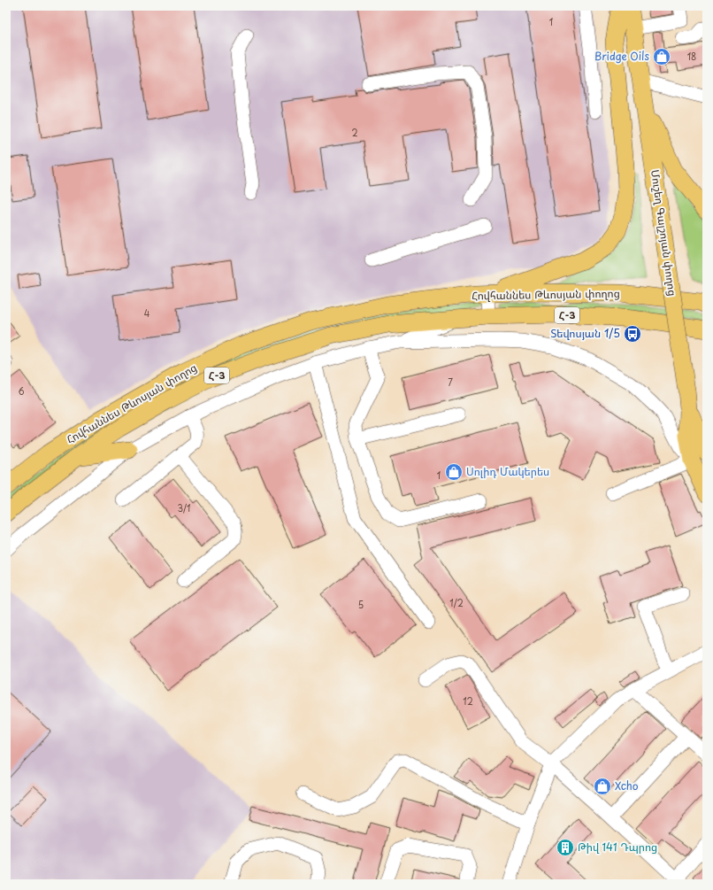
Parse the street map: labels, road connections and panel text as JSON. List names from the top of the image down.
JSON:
{
  "streets": {
    "main road": ["Մուշեղ Գալշոյան փողոց", "Հովհաննես Թևոսյան փողոց", "Հ-3"]
  },
  "places": {
    "shop": ["Bridge Oils", "Սոլիդ Մակերես", "Xcho"],
    "bus stop": ["Տեվոսյան 1/5"],
    "building": ["Թիվ 141 Դպրոց"]
  },
  "house_numbers": [
    "1",
    "18",
    "2",
    "4",
    "7",
    "6",
    "1",
    "3/1",
    "1/2",
    "5",
    "12"
  ]
}
